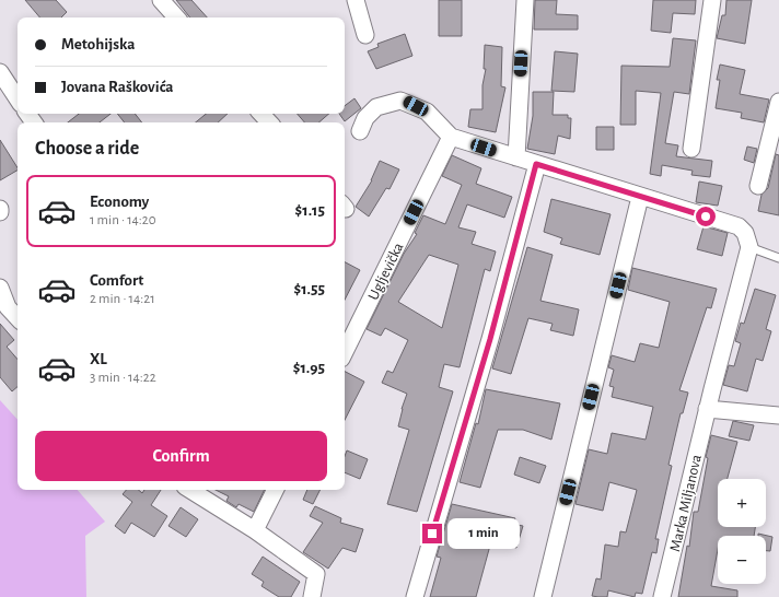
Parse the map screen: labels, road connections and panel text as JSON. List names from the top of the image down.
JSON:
{
  "streets": {
    "street": ["Ugljevička", "Marka Miljanova"]
  },
  "page": {
    "banner": ["Metohijska", "Jovana Raškovića"],
    "heading": "Choose a ride",
    "list": [
      {
        "name": "Economy",
        "note": "1 min · 14:20",
        "value": "$1.15"
      },
      {
        "name": "Comfort",
        "note": "2 min · 14:21",
        "value": "$1.55"
      },
      {
        "name": "XL",
        "note": "3 min · 14:22",
        "value": "$1.95"
      }
    ],
    "buttons": "Confirm",
    "map_buttons": ["+", "−"],
    "bubble": "1 min"
  }
}
